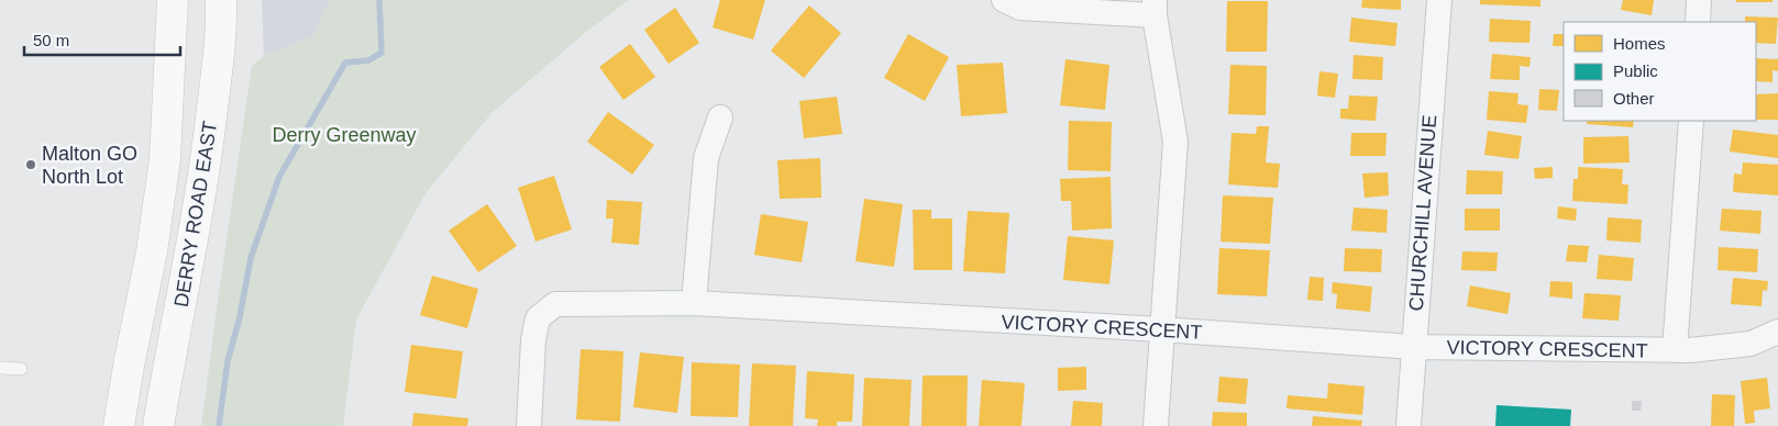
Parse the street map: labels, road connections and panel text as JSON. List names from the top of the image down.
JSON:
{
  "streets": {
    "main road": ["DERRY ROAD EAST"],
    "street": ["CHURCHILL AVENUE", "VICTORY CRESCENT"]
  },
  "crossings": [
    ["CHURCHILL AVENUE", "VICTORY CRESCENT"]
  ],
  "parks": ["Derry Greenway"],
  "places": ["Malton GO North Lot"],
  "legend": ["Homes", "Public", "Other"],
  "scale_bar": "50 m"
}
